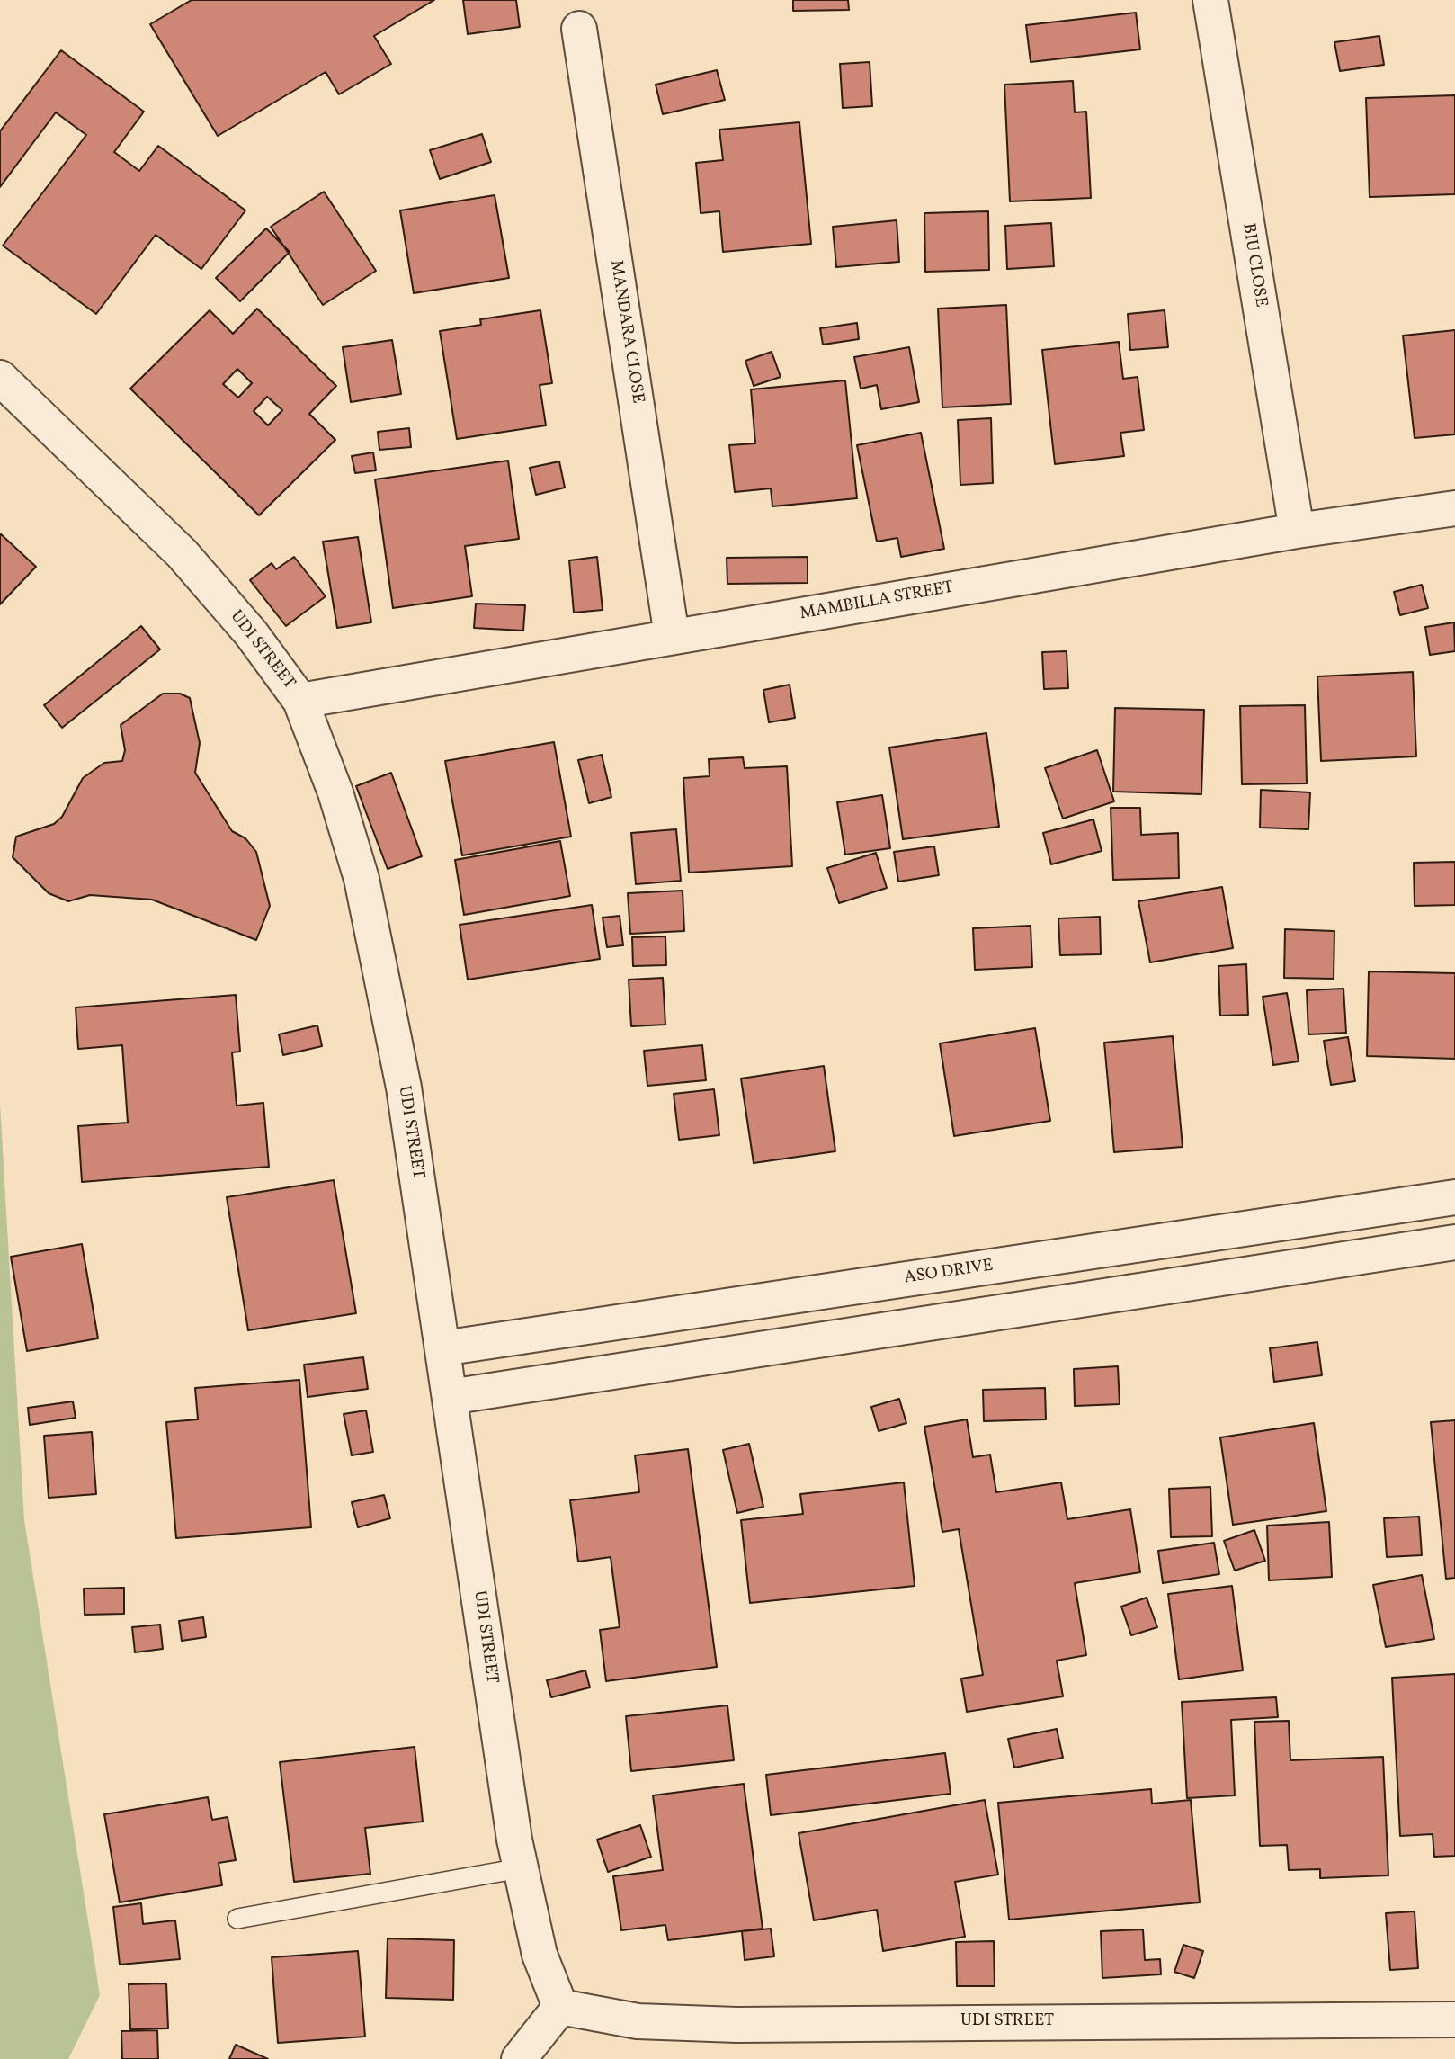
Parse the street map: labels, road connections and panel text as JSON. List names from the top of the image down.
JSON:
{
  "streets": {
    "street": [
      "BIU CLOSE",
      "MANDARA CLOSE",
      "MAMBILLA STREET",
      "UDI STREET",
      "ASO DRIVE"
    ]
  },
  "crossings": [
    ["BIU CLOSE", "MAMBILLA STREET"],
    ["MANDARA CLOSE", "MAMBILLA STREET"],
    ["MAMBILLA STREET", "UDI STREET"],
    ["UDI STREET", "ASO DRIVE"]
  ]
}
